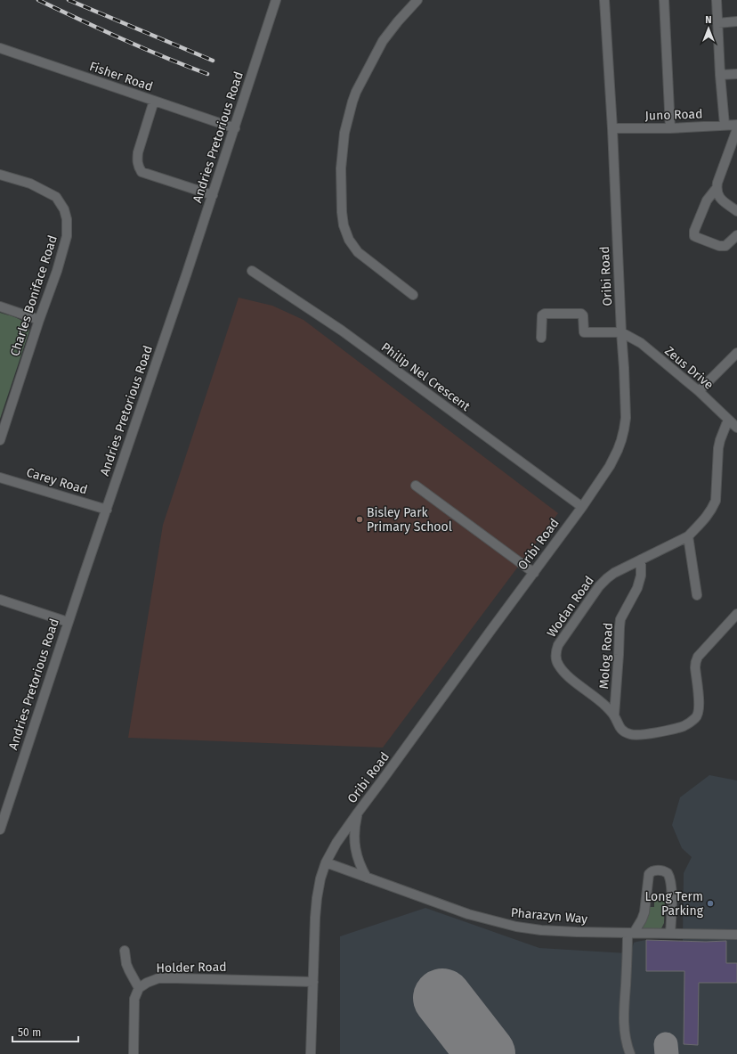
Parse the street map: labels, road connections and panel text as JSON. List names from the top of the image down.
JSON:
{
  "streets": {
    "street": [
      "Fisher Road",
      "Juno Road",
      "Andries Pretorious Road",
      "Oribi Road",
      "Charles Boniface Road",
      "Zeus Drive",
      "Philip Nel Crescent",
      "Carey Road",
      "Wodan Road",
      "Molog Road",
      "Pharazyn Way",
      "Holder Road"
    ]
  },
  "crossings": [
    ["Fisher Road", "Andries Pretorious Road"],
    ["Juno Road", "Oribi Road"],
    ["Andries Pretorious Road", "Carey Road"],
    ["Oribi Road", "Zeus Drive"],
    ["Oribi Road", "Philip Nel Crescent"],
    ["Oribi Road", "Pharazyn Way"],
    ["Oribi Road", "Holder Road"],
    ["Zeus Drive", "Wodan Road"],
    ["Wodan Road", "Molog Road"]
  ],
  "places": ["Bisley Park Primary School", "Long Term Parking"],
  "scale_bar": "50 m",
  "north": "top"
}
